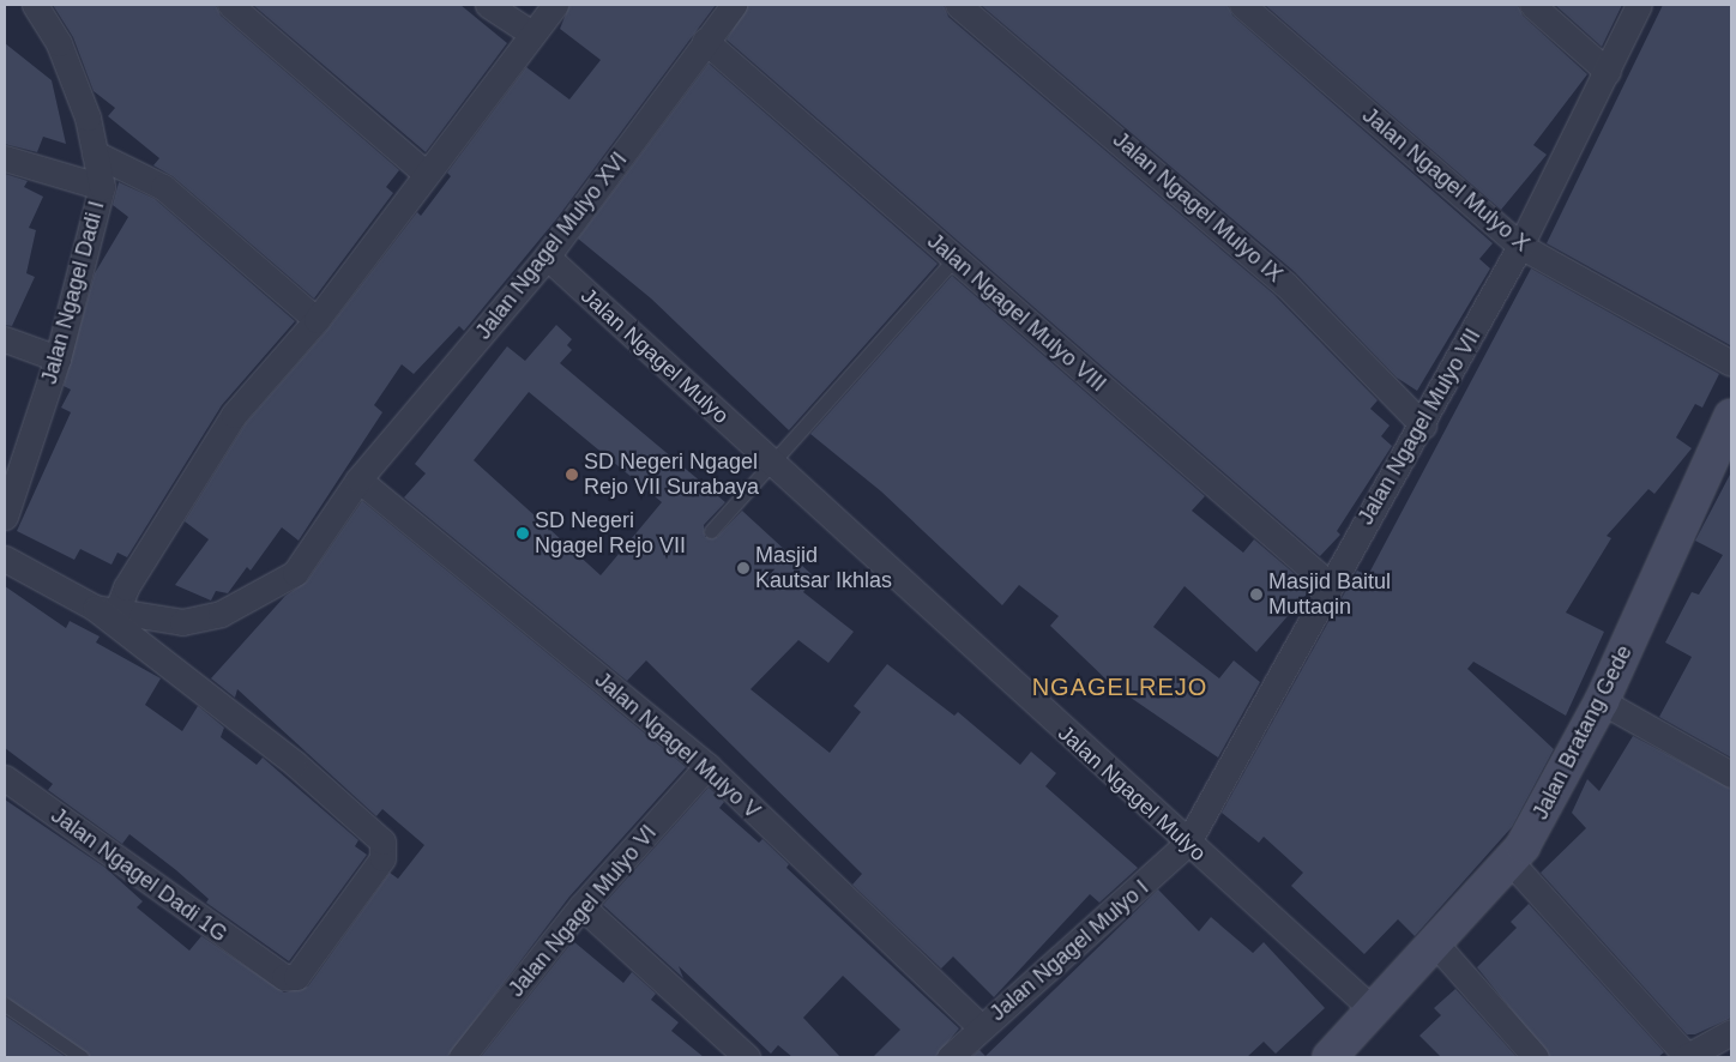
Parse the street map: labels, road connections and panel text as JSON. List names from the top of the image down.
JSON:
{
  "streets": {
    "main road": ["Jalan Bratang Gede"],
    "street": [
      "Jalan Ngagel Mulyo X",
      "Jalan Ngagel Mulyo IX",
      "Jalan Ngagel Mulyo XVI",
      "Jalan Ngagel Dadi I",
      "Jalan Ngagel Mulyo VIII",
      "Jalan Ngagel Mulyo",
      "Jalan Ngagel Mulyo VII",
      "Jalan Ngagel Mulyo V",
      "Jalan Ngagel Dadi 1G",
      "Jalan Ngagel Mulyo VI",
      "Jalan Ngagel Mulyo I"
    ]
  },
  "crossings": [
    ["Jalan Ngagel Mulyo X", "Jalan Ngagel Mulyo VII"],
    ["Jalan Ngagel Mulyo IX", "Jalan Ngagel Mulyo VII"],
    ["Jalan Ngagel Mulyo XVI", "Jalan Ngagel Mulyo VIII"],
    ["Jalan Ngagel Mulyo XVI", "Jalan Ngagel Mulyo"],
    ["Jalan Ngagel Mulyo XVI", "Jalan Ngagel Mulyo V"],
    ["Jalan Ngagel Mulyo XVI", "Jalan Ngagel Dadi 1G"],
    ["Jalan Ngagel Mulyo VIII", "Jalan Ngagel Mulyo VII"],
    ["Jalan Ngagel Mulyo", "Jalan Ngagel Mulyo VII"],
    ["Jalan Ngagel Mulyo", "Jalan Bratang Gede"],
    ["Jalan Ngagel Mulyo", "Jalan Ngagel Mulyo I"],
    ["Jalan Ngagel Mulyo VII", "Jalan Ngagel Mulyo I"],
    ["Jalan Ngagel Mulyo V", "Jalan Ngagel Mulyo VI"],
    ["Jalan Ngagel Mulyo V", "Jalan Ngagel Mulyo I"]
  ],
  "districts": ["NGAGELREJO"],
  "places": [
    "SD Negeri Ngagel Rejo VII Surabaya",
    "SD Negeri Ngagel Rejo VII",
    "Masjid Kautsar Ikhlas",
    "Masjid Baitul Muttaqin"
  ]
}
